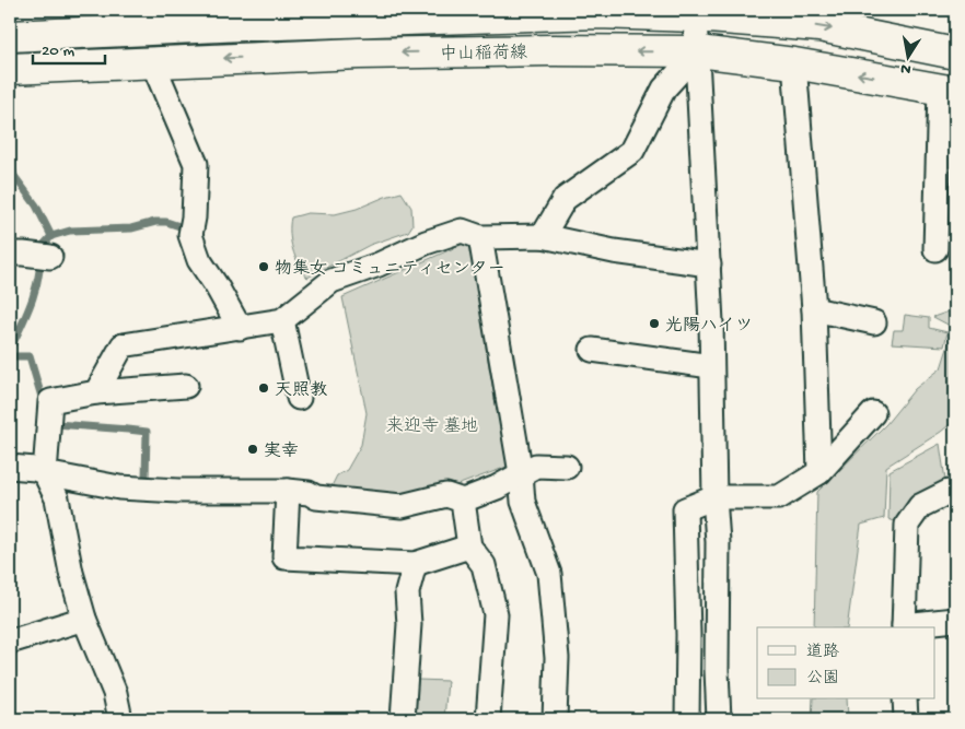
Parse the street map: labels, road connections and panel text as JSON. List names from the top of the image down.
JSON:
{
  "streets": {
    "main road": ["中山稲荷線"]
  },
  "parks": ["来迎寺 墓地"],
  "places": [
    "物集女 コミュニティセンター",
    "光陽ハイツ",
    "天照教",
    "実幸"
  ],
  "legend": ["道路", "公園"],
  "scale_bar": "20 m",
  "north": "bottom"
}
